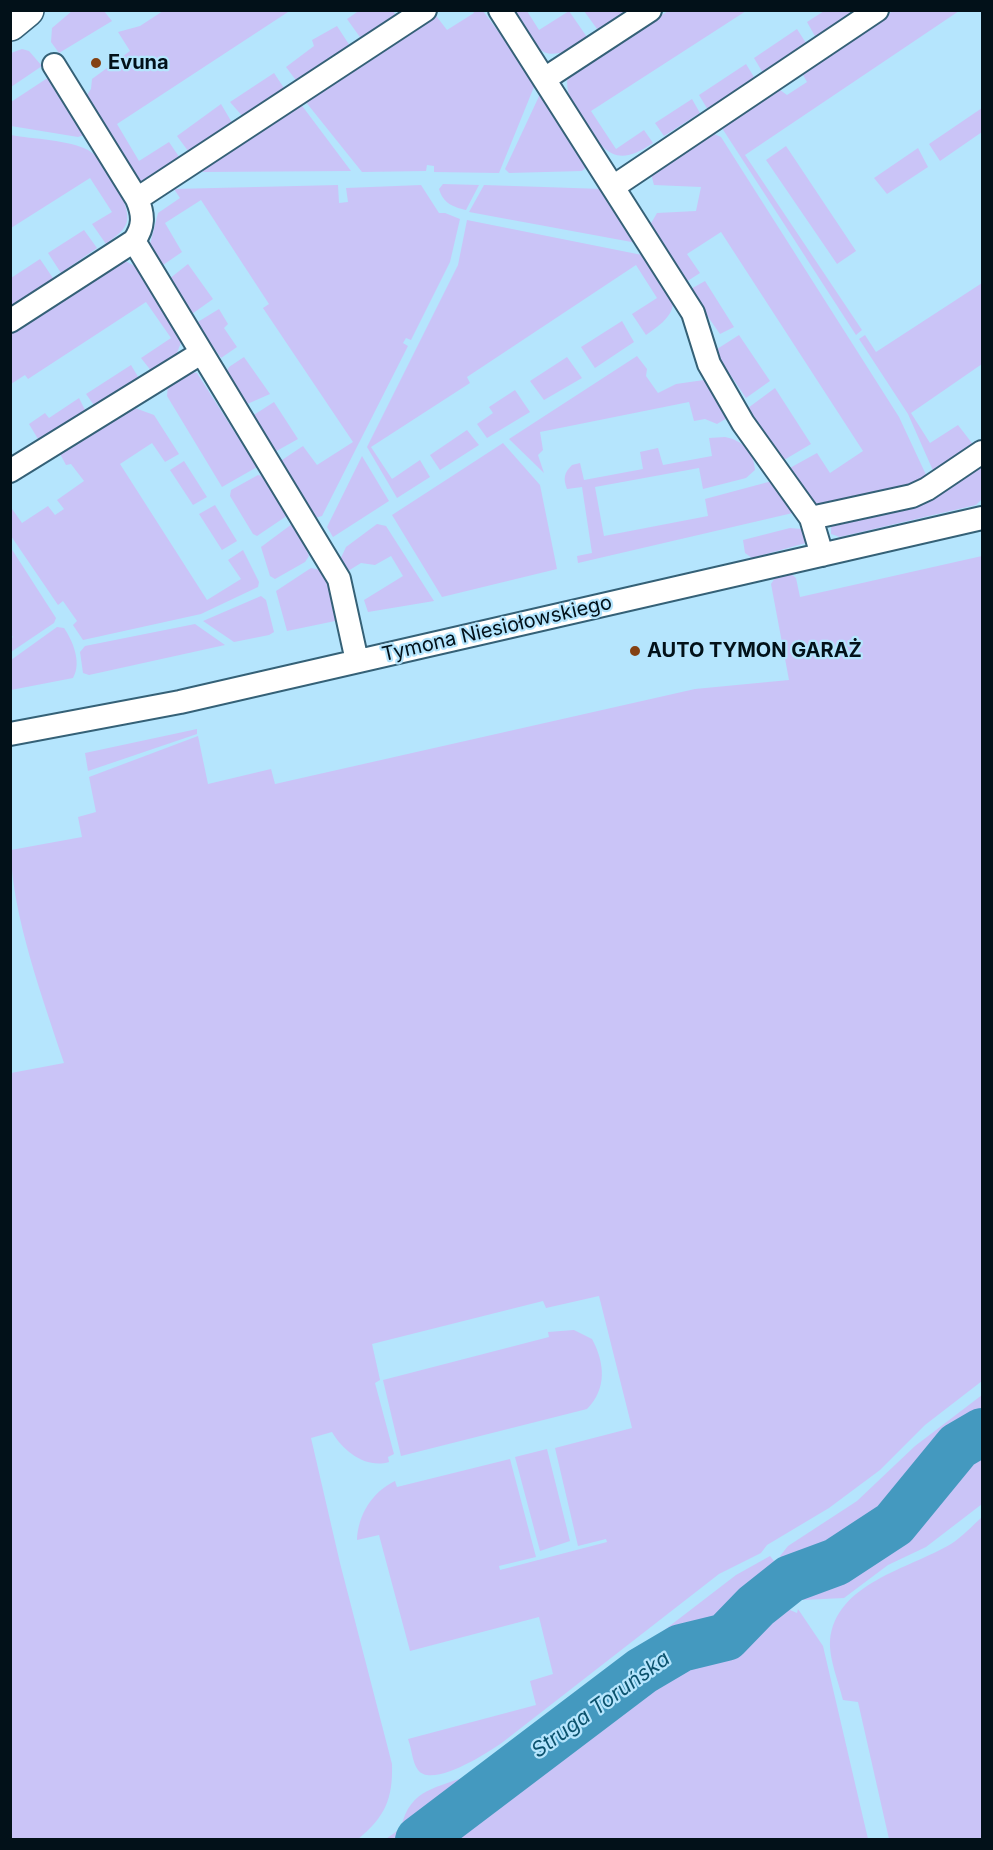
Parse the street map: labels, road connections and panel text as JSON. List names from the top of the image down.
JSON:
{
  "streets": {
    "street": ["Tymona Niesiołowskiego"]
  },
  "water": ["Struga Toruńska"],
  "places": ["Evuna", "AUTO TYMON GARAŻ"]
}
